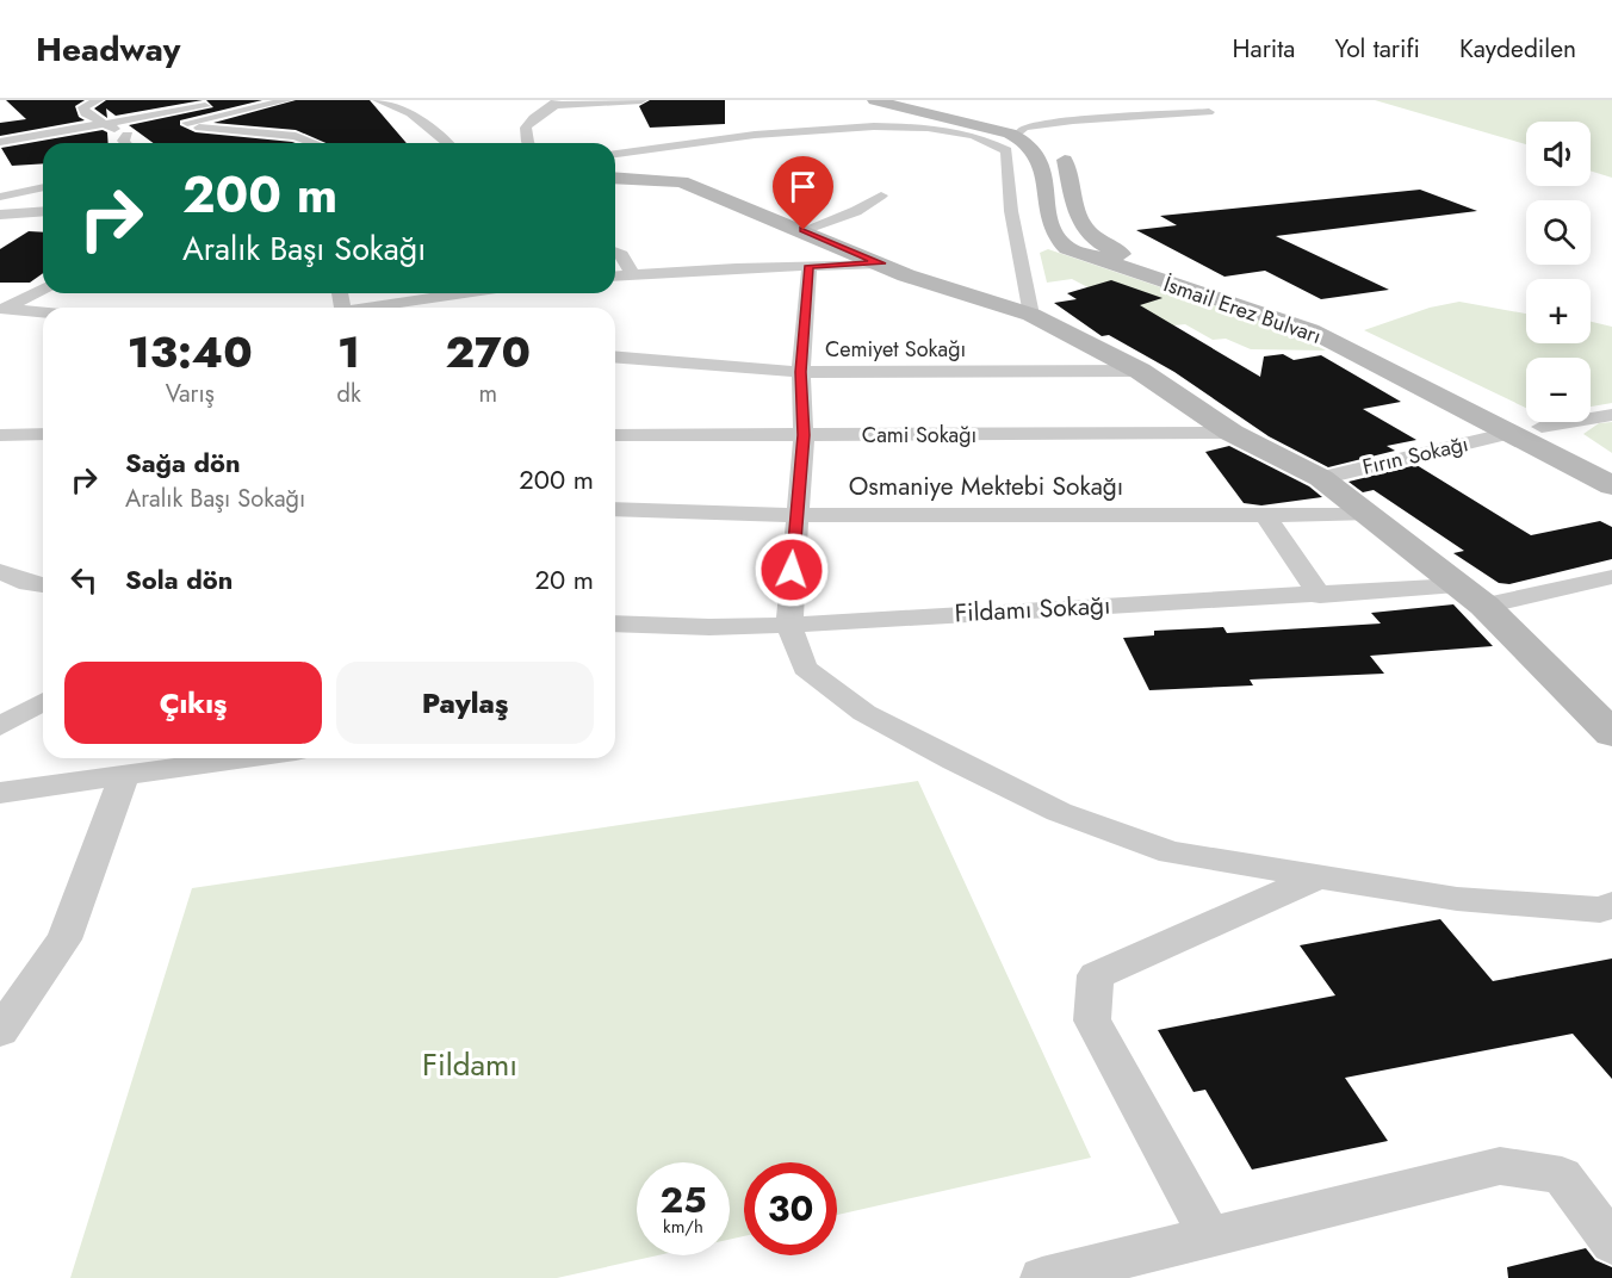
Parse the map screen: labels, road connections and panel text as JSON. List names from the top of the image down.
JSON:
{
  "streets": {
    "street": [
      "İsmail Erez Bulvarı",
      "Cemiyet Sokağı",
      "Cami Sokağı",
      "Fırın Sokağı",
      "Osmaniye Mektebi Sokağı",
      "Fildamı Sokağı"
    ]
  },
  "crossings": [
    ["İsmail Erez Bulvarı", "Fırın Sokağı"]
  ],
  "parks": ["Fildamı"],
  "page": {
    "header": "Headway",
    "nav": ["Harita", "Yol tarifi", "Kaydedilen"],
    "map_buttons": ["+", "−"],
    "turn": ["200 m", "Aralık Başı Sokağı"],
    "eta": [
      "13:40",
      "Varış",
      "1",
      "dk",
      "270",
      "m"
    ],
    "list": [
      {
        "name": "Sağa dön",
        "note": "Aralık Başı Sokağı",
        "value": "200 m"
      },
      {
        "name": "Sola dön",
        "value": "20 m"
      }
    ],
    "buttons": ["Çıkış", "Paylaş"],
    "speed": "25 km/h",
    "limit": "30"
  }
}
